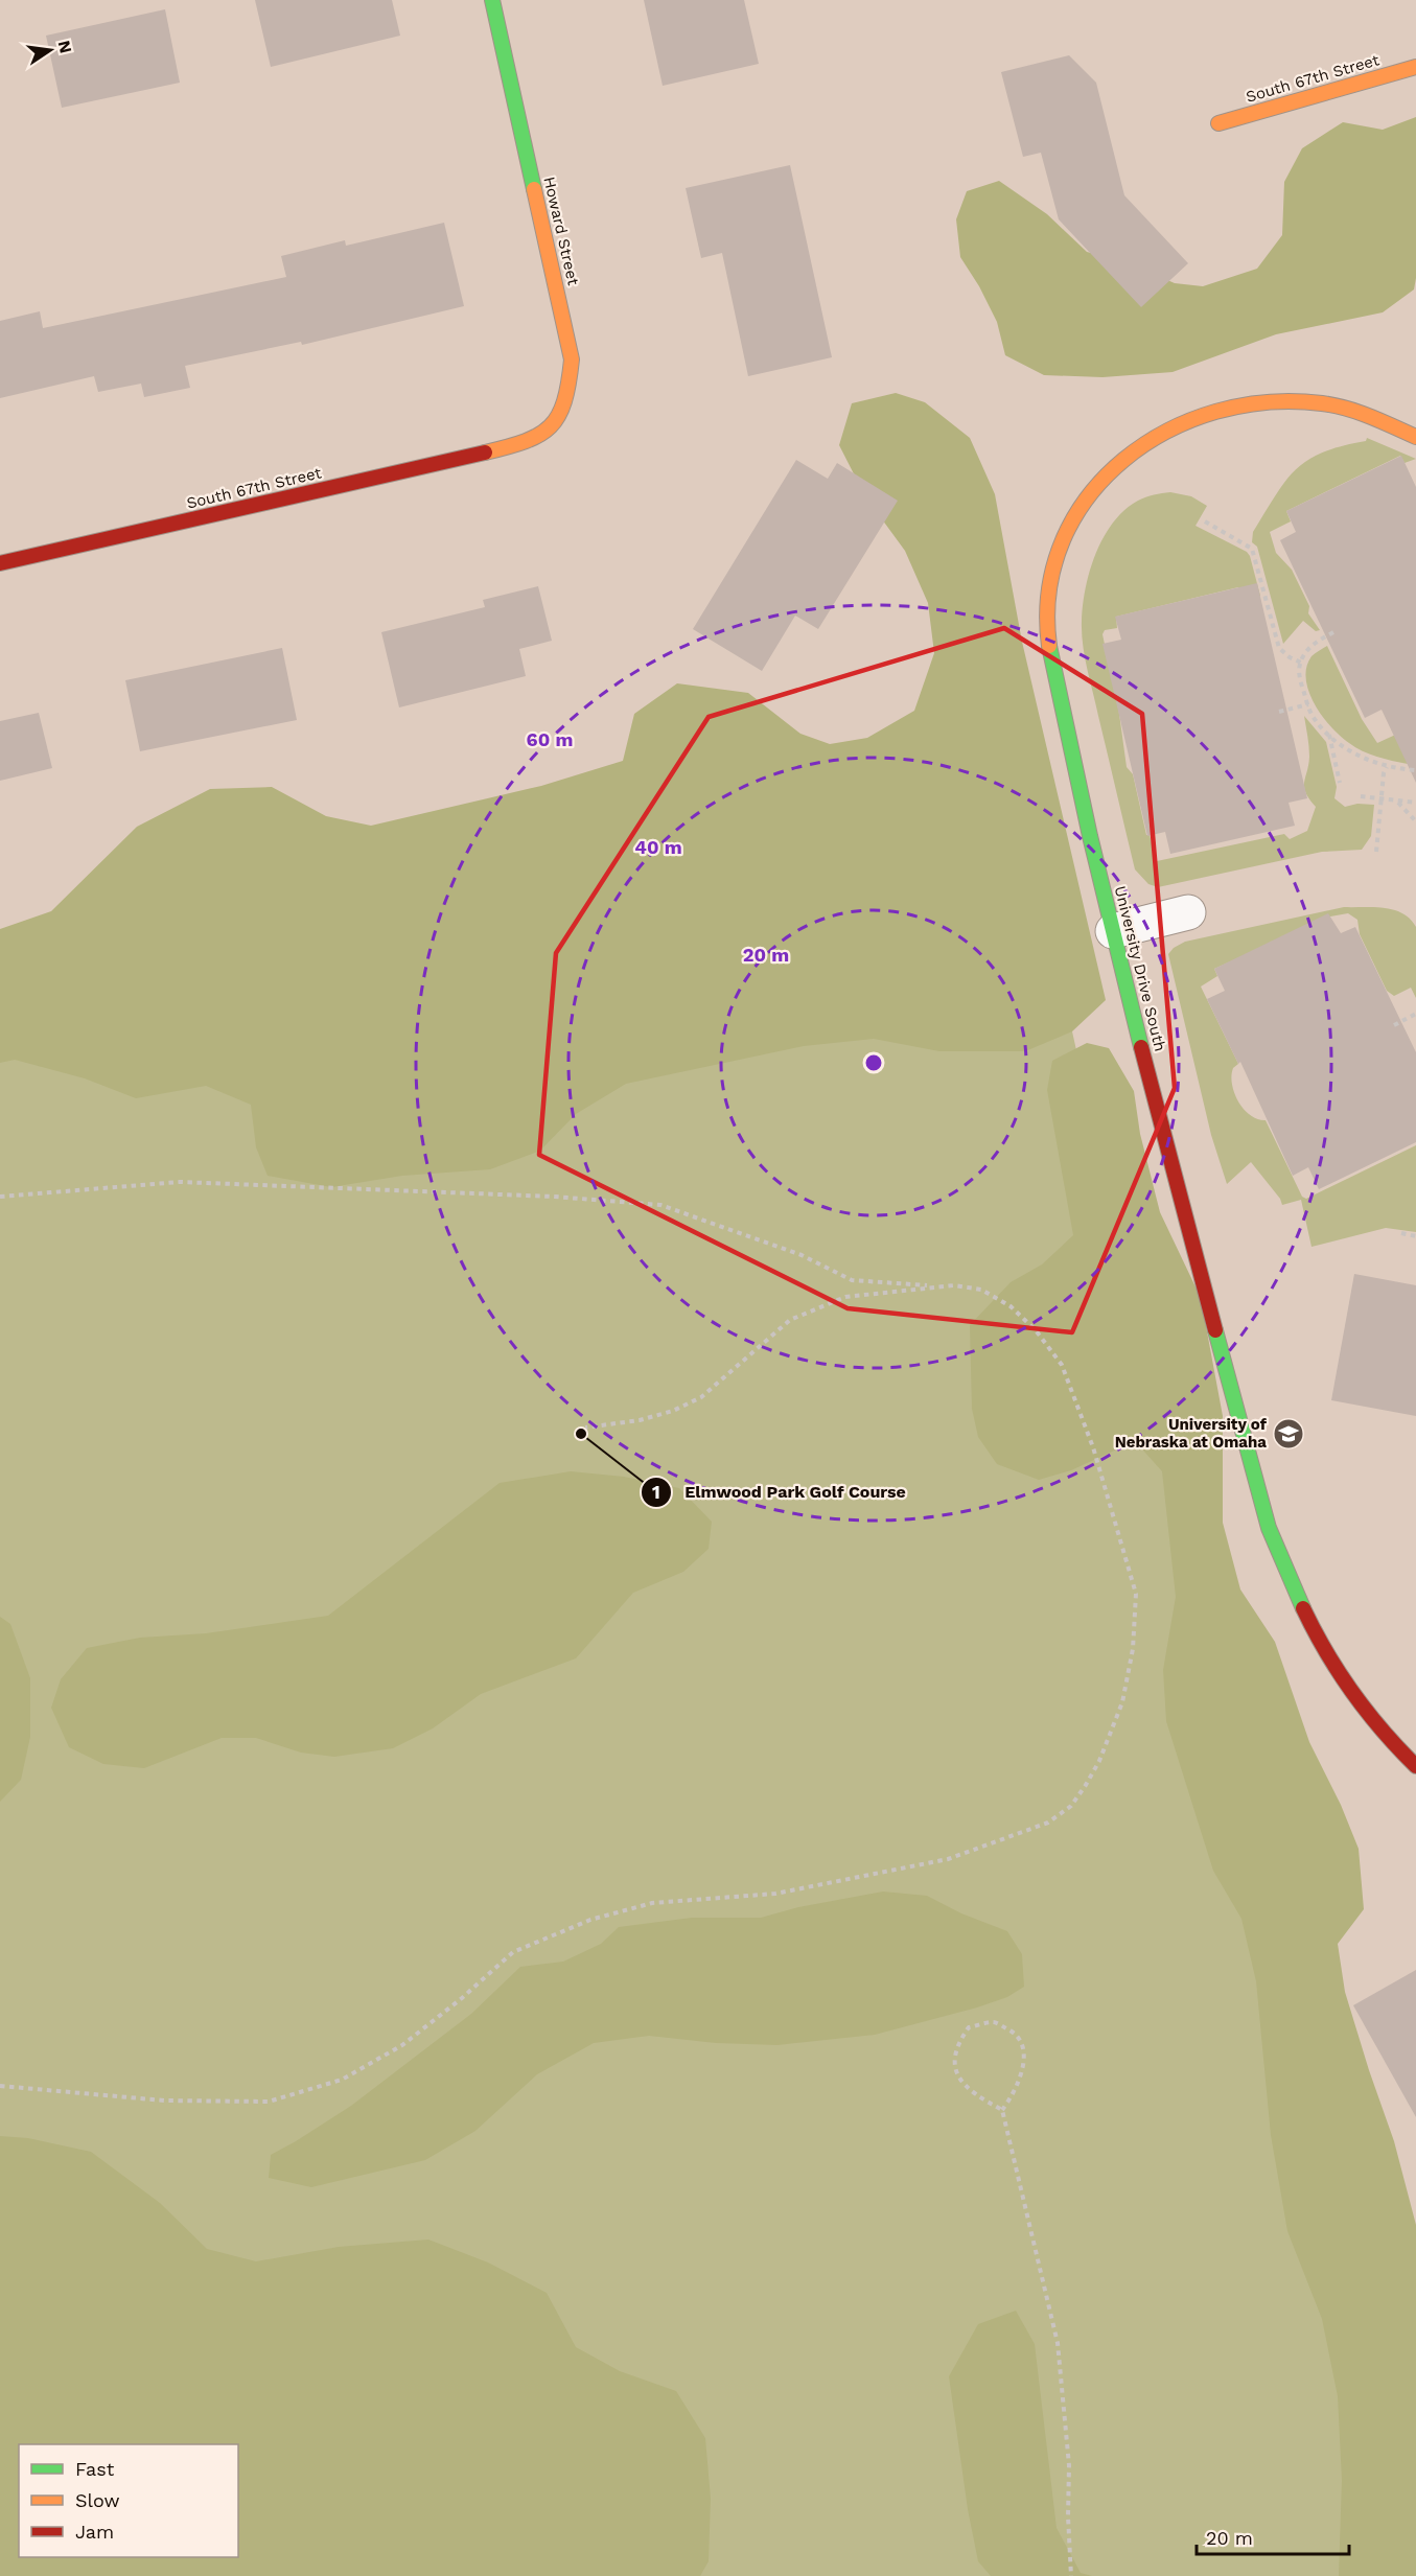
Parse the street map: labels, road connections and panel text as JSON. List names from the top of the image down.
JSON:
{
  "streets": {
    "street": ["South 67th Street", "Howard Street", "University Drive South"]
  },
  "crossings": [
    ["South 67th Street", "Howard Street"]
  ],
  "places": {
    "other": ["Elmwood Park Golf Course"],
    "school or university": ["University of Nebraska at Omaha"]
  },
  "legend": ["Fast", "Slow", "Jam"],
  "scale_bar": "20 m",
  "north": "right",
  "rings": ["60 m", "40 m", "20 m"]
}
